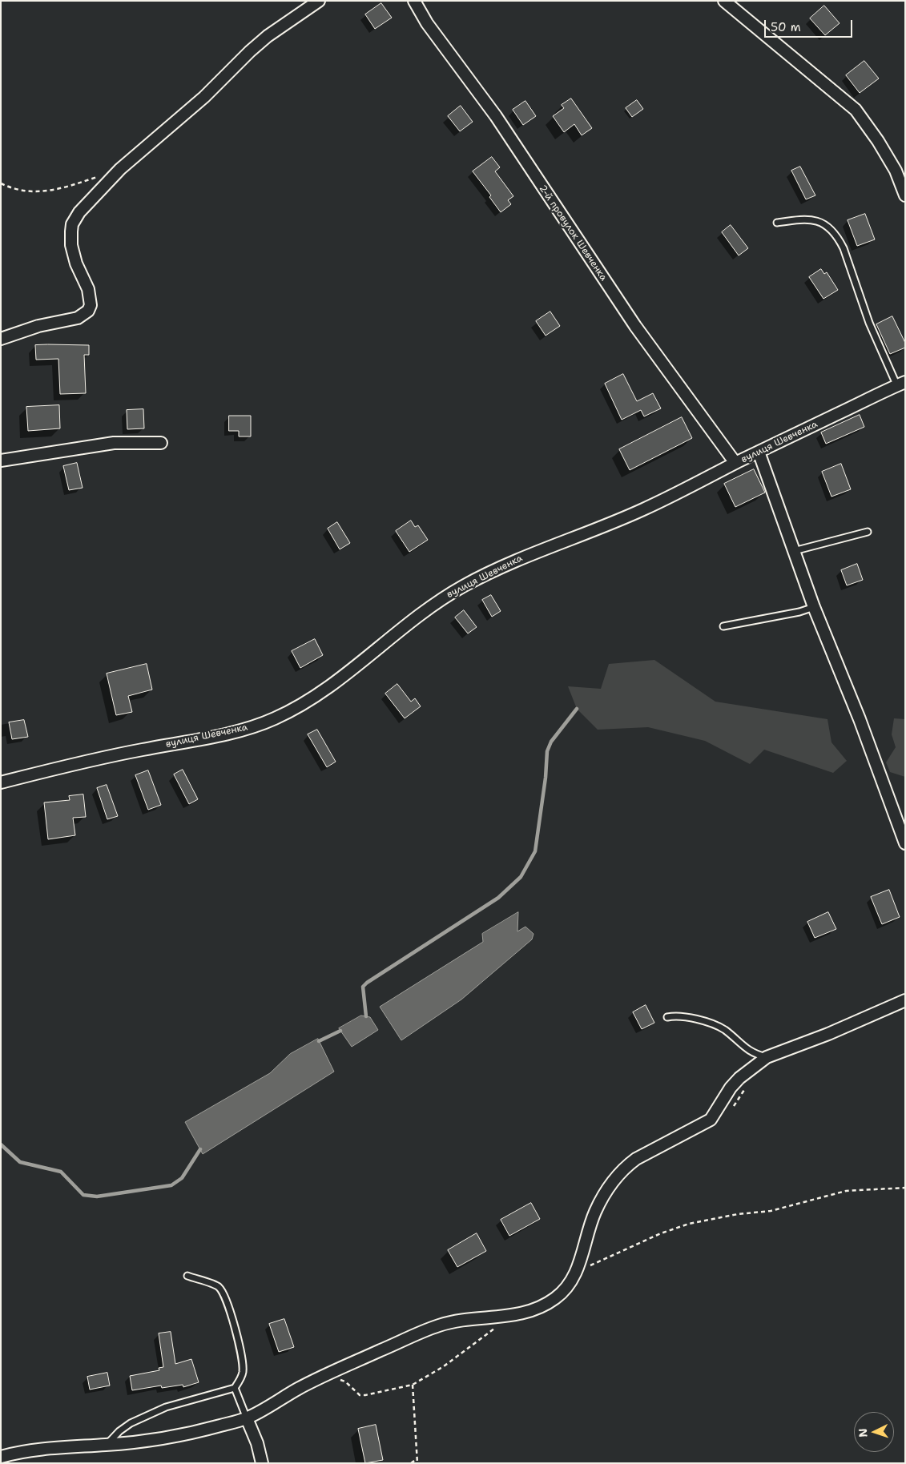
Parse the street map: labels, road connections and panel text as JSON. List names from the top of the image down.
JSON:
{
  "streets": {
    "street": ["2-й провулок Шевченка", "вулиця Шевченка"]
  },
  "crossings": [
    ["2-й провулок Шевченка", "вулиця Шевченка"]
  ],
  "scale_bar": "50 m",
  "north": "left"
}
